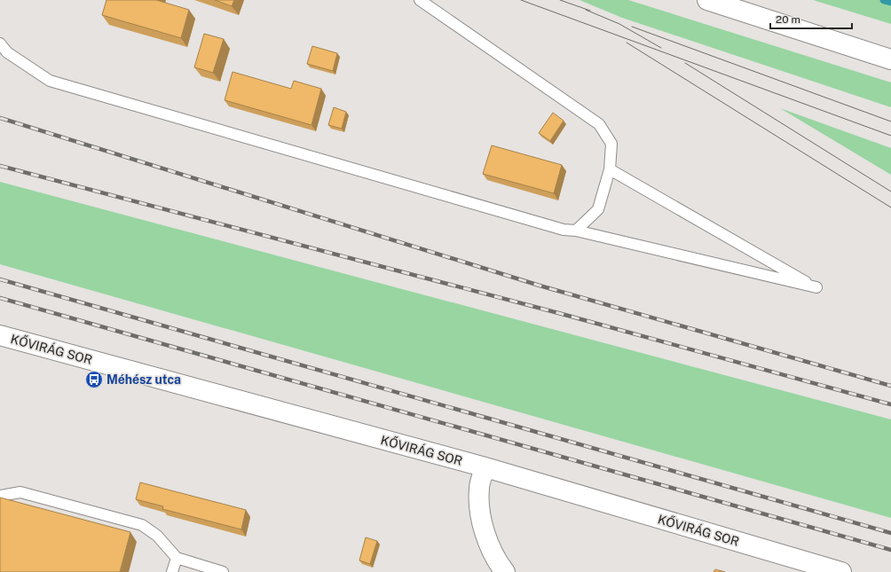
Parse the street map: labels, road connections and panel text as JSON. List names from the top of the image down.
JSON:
{
  "streets": {
    "street": ["KŐVIRÁG SOR"]
  },
  "places": {
    "bus stop": ["Méhész utca"]
  },
  "scale_bar": "20 m"
}
